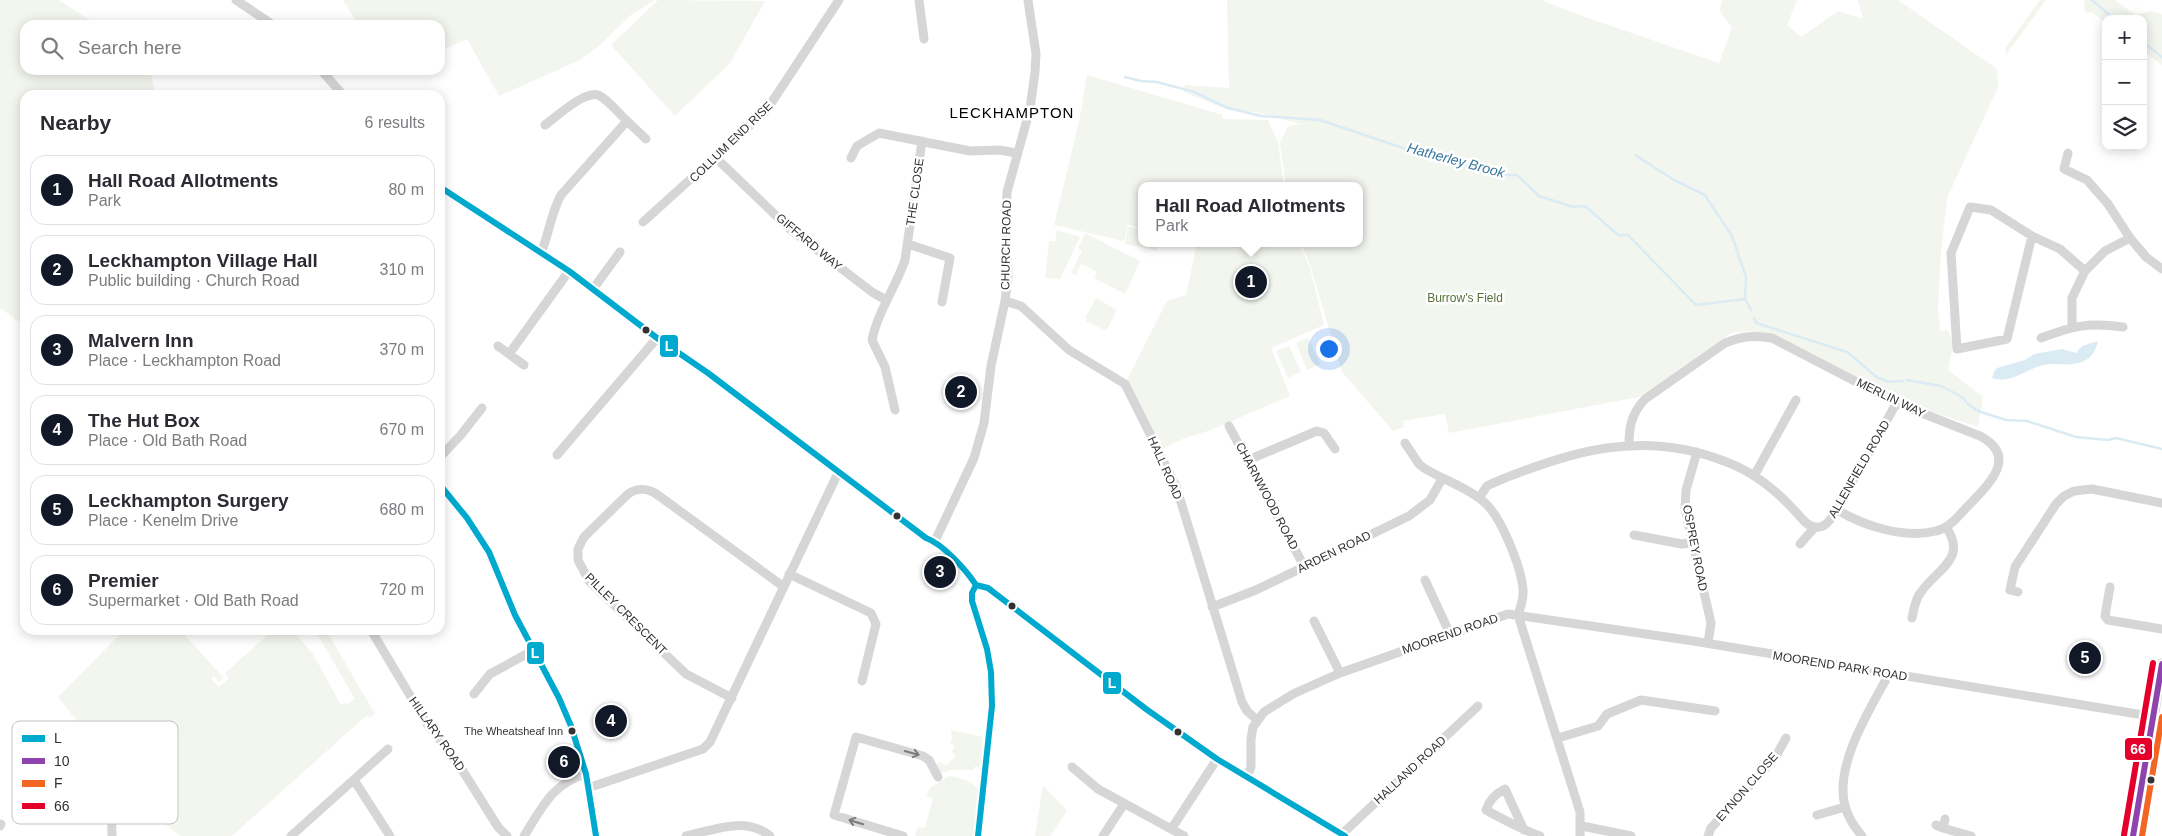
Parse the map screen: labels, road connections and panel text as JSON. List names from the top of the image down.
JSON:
{
  "streets": {
    "street": [
      "COLLUM END RISE",
      "THE CLOSE",
      "GIFFARD WAY",
      "CHURCH ROAD",
      "MERLIN WAY",
      "HALL ROAD",
      "ALLENFIELD ROAD",
      "CHARNWOOD ROAD",
      "OSPREY ROAD",
      "ARDEN ROAD",
      "PILLEY CRESCENT",
      "MOOREND ROAD",
      "MOOREND PARK ROAD",
      "HILLARY ROAD",
      "HALLAND ROAD",
      "EYNON CLOSE"
    ]
  },
  "crossings": [
    ["COLLUM END RISE", "GIFFARD WAY"],
    ["THE CLOSE", "GIFFARD WAY"],
    ["THE CLOSE", "CHURCH ROAD"],
    ["CHURCH ROAD", "HALL ROAD"],
    ["MERLIN WAY", "ALLENFIELD ROAD"],
    ["HALL ROAD", "ARDEN ROAD"],
    ["HALL ROAD", "MOOREND ROAD"],
    ["ALLENFIELD ROAD", "OSPREY ROAD"],
    ["CHARNWOOD ROAD", "ARDEN ROAD"],
    ["OSPREY ROAD", "MOOREND PARK ROAD"],
    ["MOOREND ROAD", "MOOREND PARK ROAD"]
  ],
  "districts": ["LECKHAMPTON"],
  "water": ["Hatherley Brook"],
  "parks": ["Burrow's Field"],
  "places": ["The Wheatsheaf Inn"],
  "lines": [
    "transit line L",
    "transit line 66",
    "transit line 10",
    "transit line F"
  ],
  "legend": [
    "L",
    "10",
    "F",
    "66"
  ],
  "page": {
    "map_buttons": ["+", "−"],
    "search": "Search here",
    "heading": ["Nearby", "6 results"],
    "list": [
      {
        "mark": "1",
        "name": "Hall Road Allotments",
        "note": "Park",
        "value": "80 m"
      },
      {
        "mark": "2",
        "name": "Leckhampton Village Hall",
        "note": "Public building · Church Road",
        "value": "310 m"
      },
      {
        "mark": "3",
        "name": "Malvern Inn",
        "note": "Place · Leckhampton Road",
        "value": "370 m"
      },
      {
        "mark": "4",
        "name": "The Hut Box",
        "note": "Place · Old Bath Road",
        "value": "670 m"
      },
      {
        "mark": "5",
        "name": "Leckhampton Surgery",
        "note": "Place · Kenelm Drive",
        "value": "680 m"
      },
      {
        "mark": "6",
        "name": "Premier",
        "note": "Supermarket · Old Bath Road",
        "value": "720 m"
      }
    ],
    "popup": ["Hall Road Allotments", "Park"],
    "pins": [
      "1",
      "2",
      "3",
      "5",
      "4",
      "6"
    ]
  }
}
